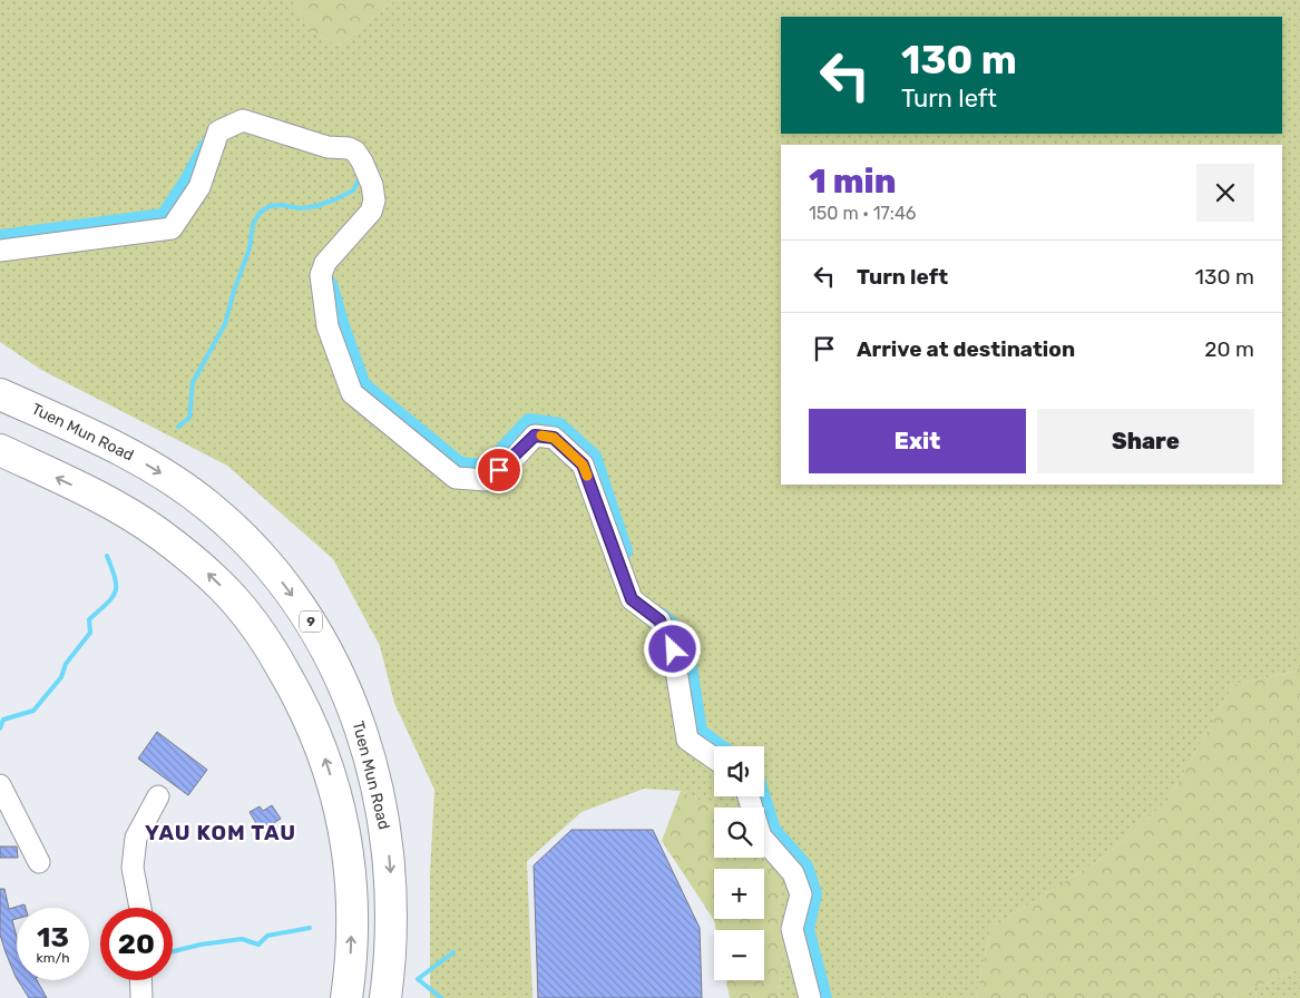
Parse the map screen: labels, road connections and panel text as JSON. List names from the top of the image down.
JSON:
{
  "streets": {
    "highway": ["Tuen Mun Road", "9"]
  },
  "districts": ["YAU KOM TAU"],
  "page": {
    "turn": ["130 m", "Turn left"],
    "heading": ["1 min", "150 m · 17:46"],
    "list": [
      {
        "name": "Turn left",
        "value": "130 m"
      },
      {
        "name": "Arrive at destination",
        "value": "20 m"
      }
    ],
    "buttons": ["Exit", "Share"],
    "map_buttons": ["+", "−"],
    "speed": "13 km/h",
    "limit": "20"
  }
}
